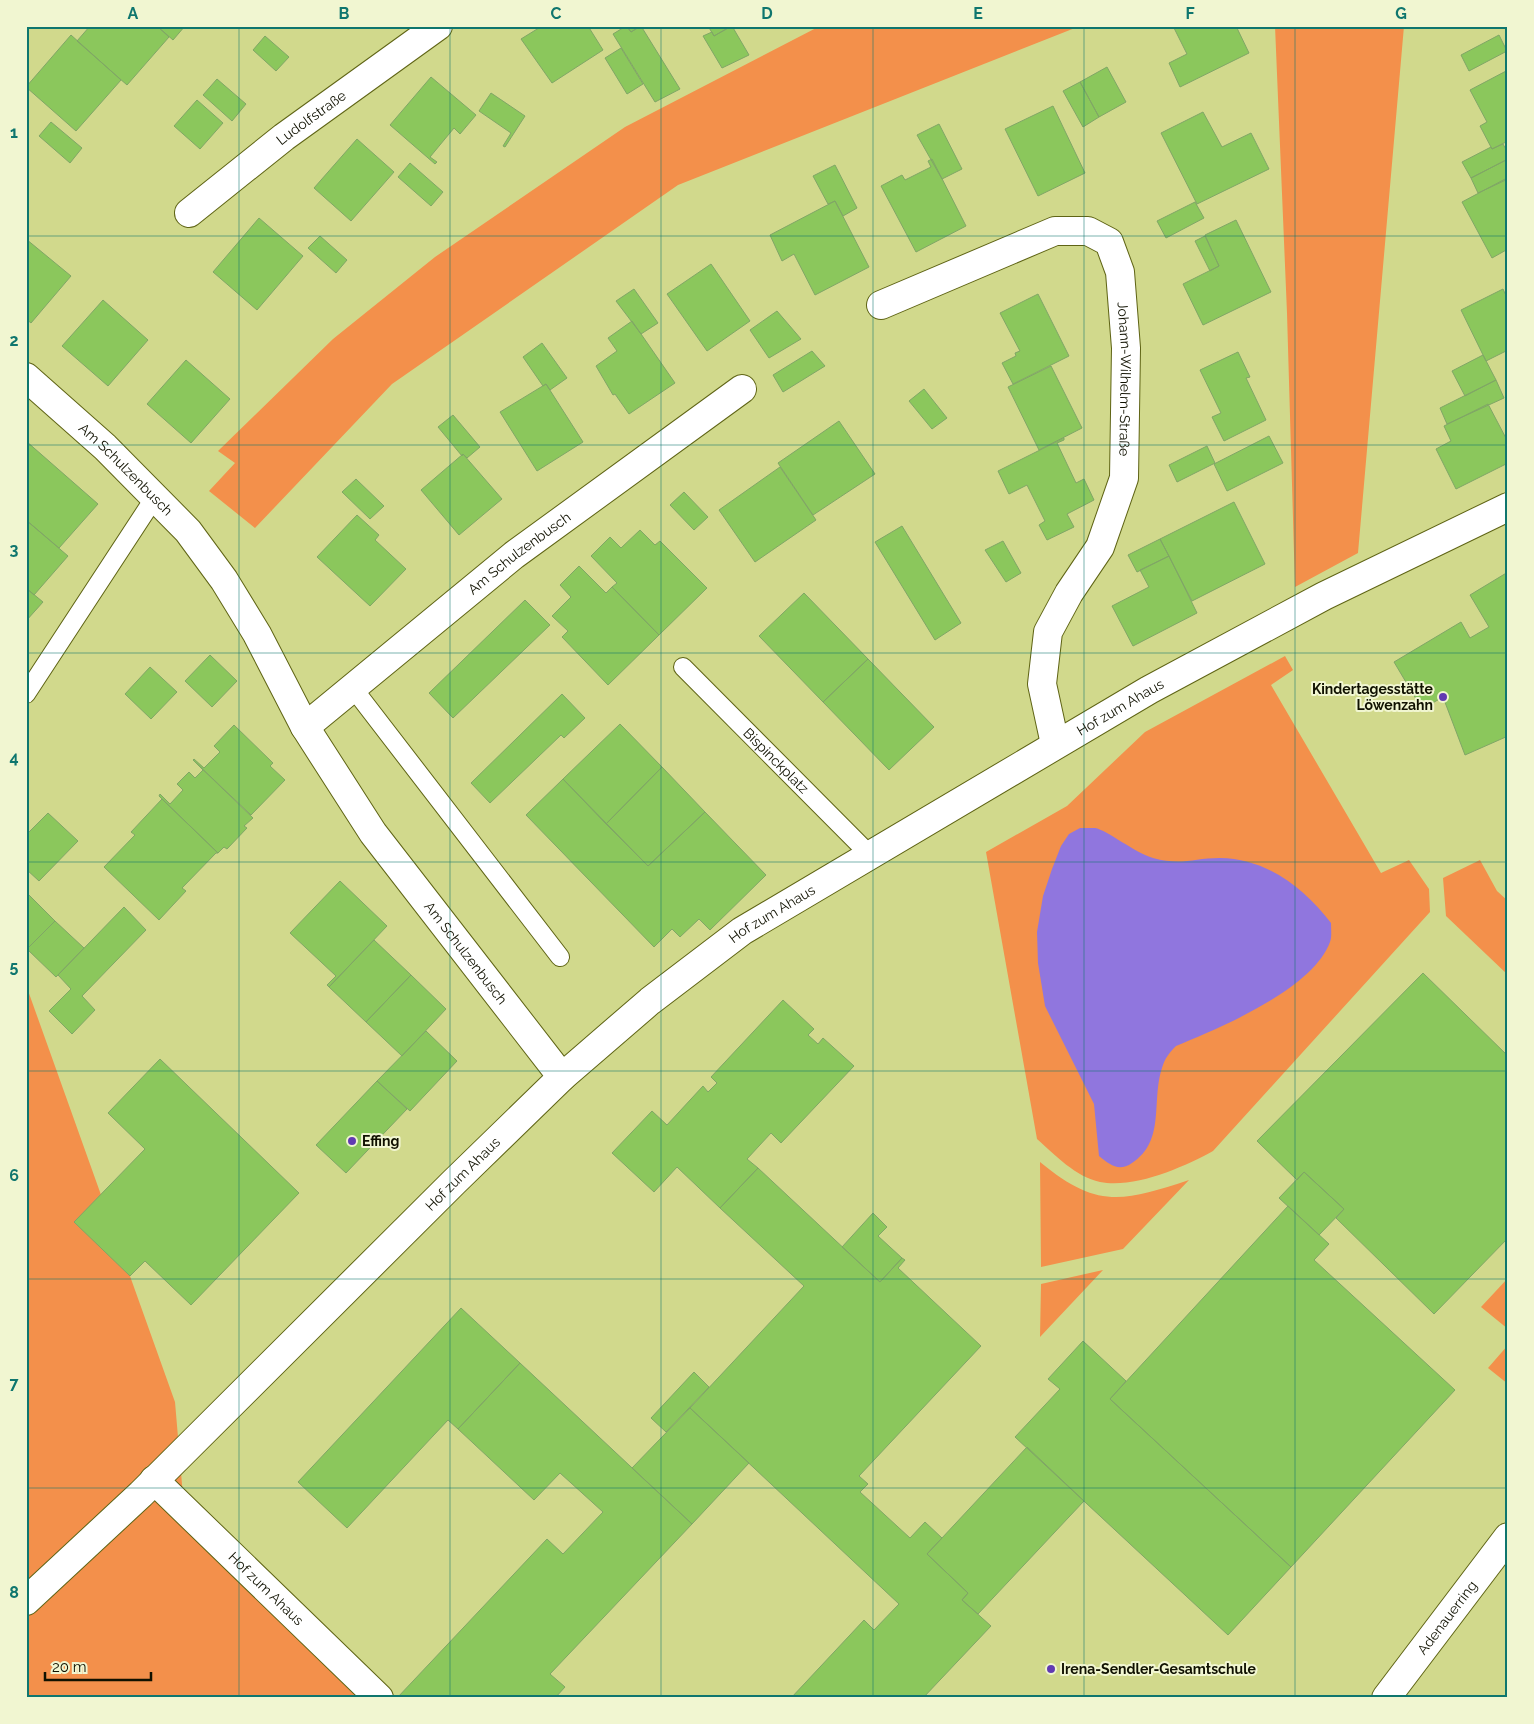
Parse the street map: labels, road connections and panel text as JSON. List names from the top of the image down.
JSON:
{
  "streets": {
    "street": [
      "Ludolfstraße",
      "Johann-Wilhelm-Straße",
      "Am Schulzenbusch",
      "Hof zum Ahaus",
      "Adenauerring"
    ],
    "lane": ["Bispinckplatz"]
  },
  "crossings": [
    ["Johann-Wilhelm-Straße", "Hof zum Ahaus"],
    ["Am Schulzenbusch", "Hof zum Ahaus"],
    ["Hof zum Ahaus", "Bispinckplatz"]
  ],
  "places": ["Kindertagesstätte Löwenzahn", "Effing", "Irena-Sendler-Gesamtschule"],
  "scale_bar": "20 m",
  "grid": {
    "columns": [
      "A",
      "B",
      "C",
      "D",
      "E",
      "F",
      "G"
    ],
    "rows": [
      "1",
      "2",
      "3",
      "4",
      "5",
      "6",
      "7",
      "8"
    ]
  }
}
